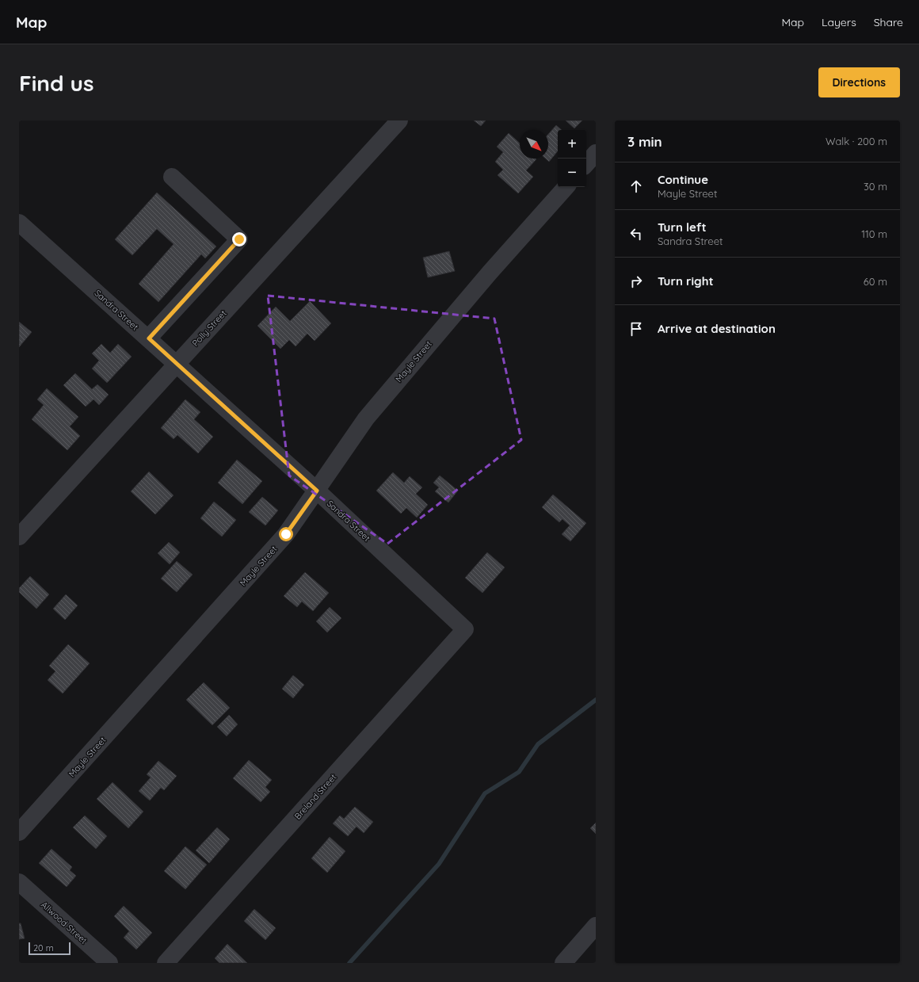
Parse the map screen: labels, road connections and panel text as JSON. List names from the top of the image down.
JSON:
{
  "streets": {
    "street": [
      "Sandra Street",
      "Polly Street",
      "Mayle Street",
      "Breland Street",
      "Allwood Street"
    ]
  },
  "crossings": [
    ["Sandra Street", "Polly Street"],
    ["Sandra Street", "Mayle Street"],
    ["Sandra Street", "Breland Street"]
  ],
  "scale_bar": "20 m",
  "north": "bottom right",
  "page": {
    "header": "Map",
    "nav": ["Map", "Layers", "Share"],
    "buttons": "Directions",
    "title": "Find us",
    "heading": ["3 min", "Walk · 200 m"],
    "map_buttons": ["+", "−"],
    "list": [
      ["Continue", "Mayle Street", "30 m"],
      ["Turn left", "Sandra Street", "110 m"],
      ["Turn right", "60 m"],
      "Arrive at destination"
    ],
    "scale": "20 m"
  }
}
